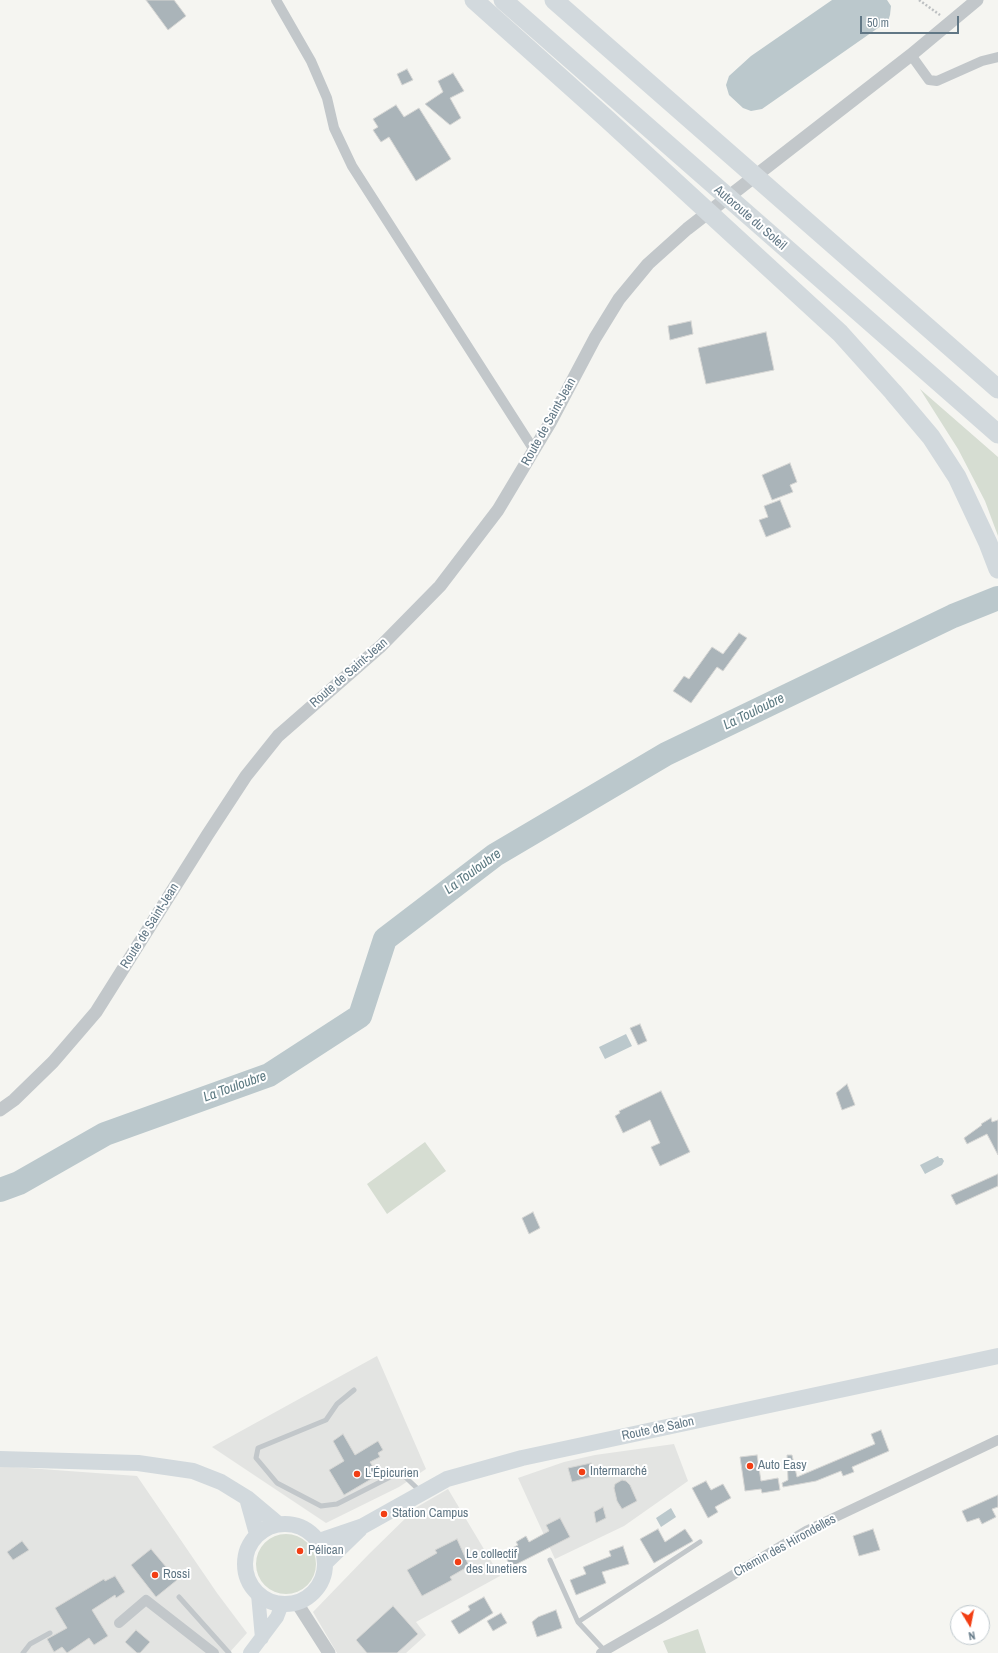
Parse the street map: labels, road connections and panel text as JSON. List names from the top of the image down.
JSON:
{
  "streets": {
    "highway": ["Autoroute du Soleil"],
    "main road": ["Route de Salon"],
    "street": ["Route de Saint-Jean", "Chemin des Hirondelles"]
  },
  "water": ["La Touloubre"],
  "places": [
    "Auto Easy",
    "Intermarché",
    "L'Épicurien",
    "Station Campus",
    "Pélican",
    "Le collectif des lunetiers",
    "Rossi"
  ],
  "scale_bar": "50 m",
  "north": "bottom"
}
